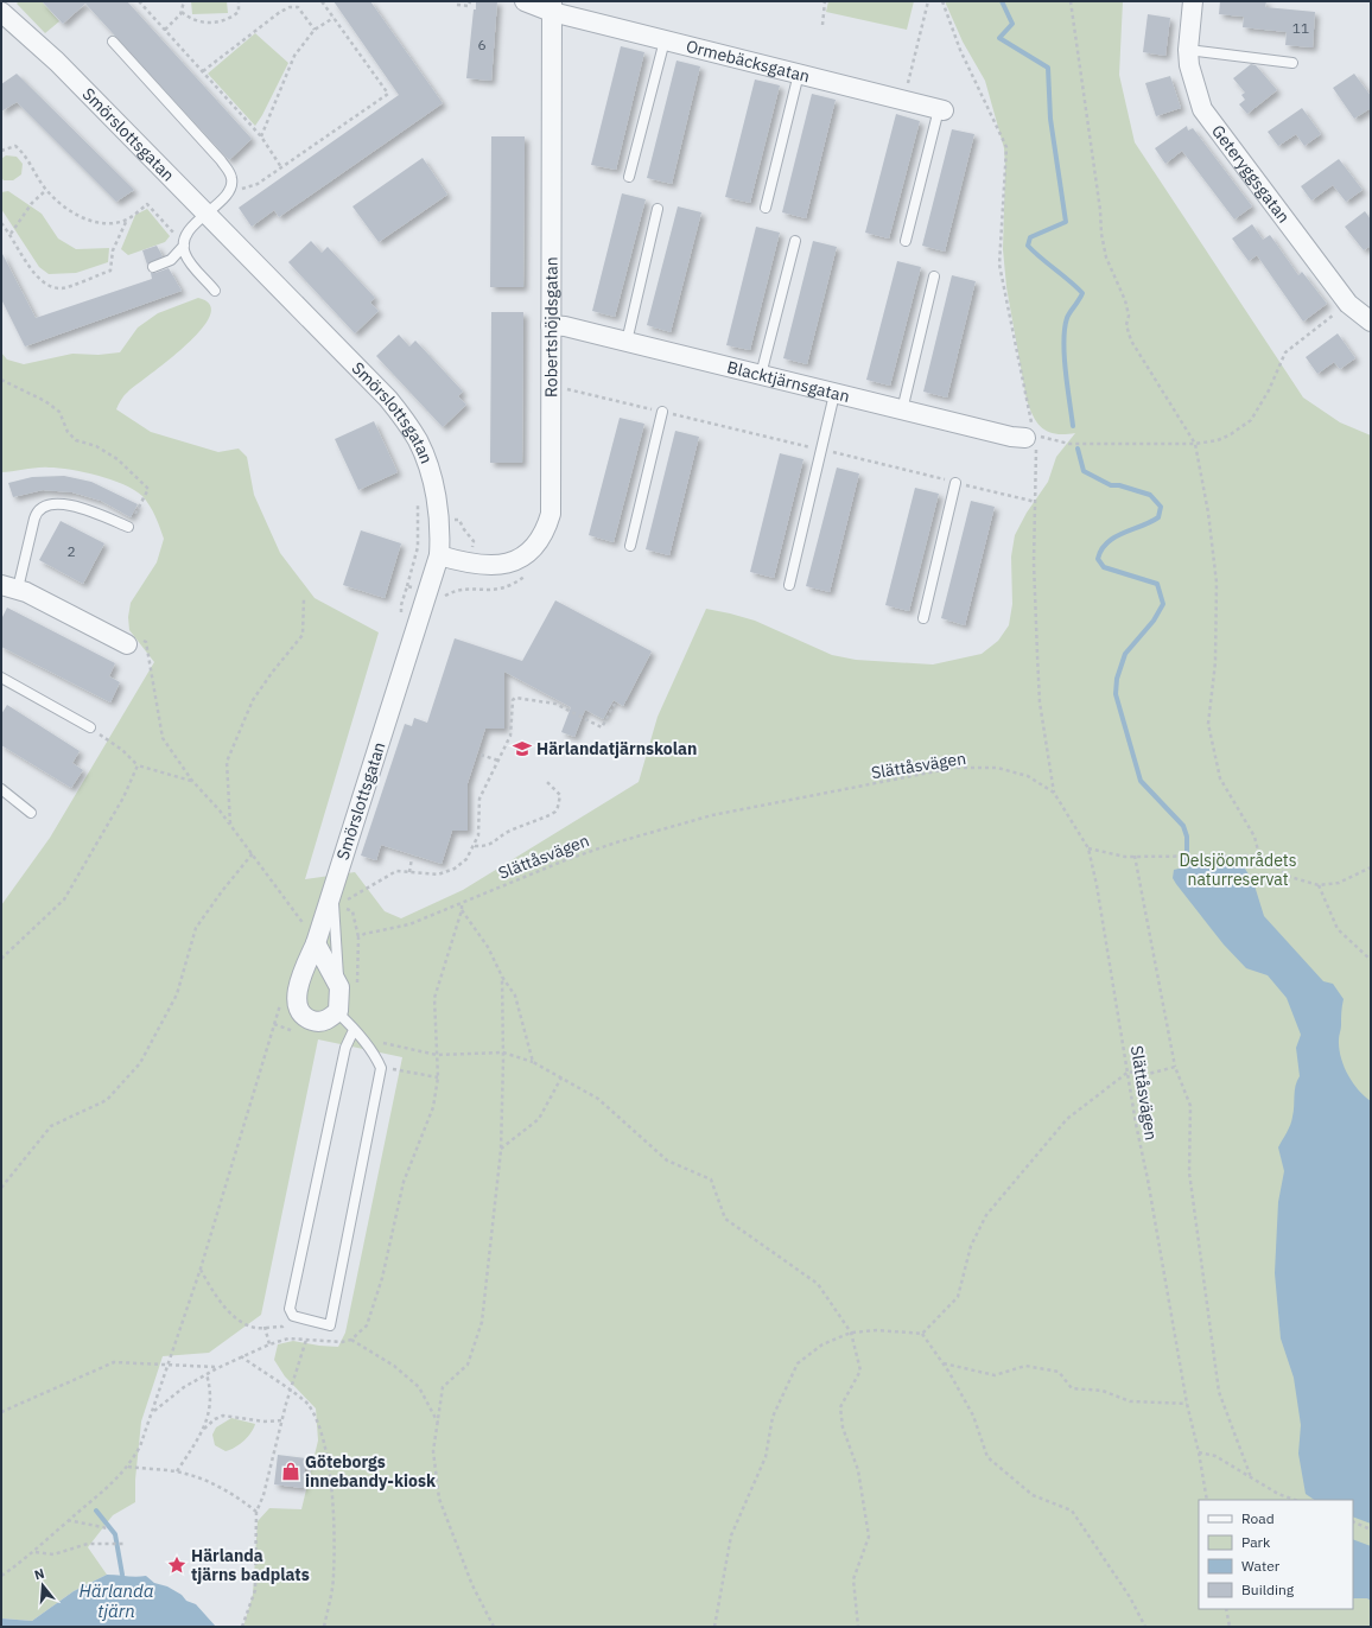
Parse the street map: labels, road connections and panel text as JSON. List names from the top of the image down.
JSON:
{
  "streets": {
    "street": [
      "Ormebäcksgatan",
      "Smörslottsgatan",
      "Geteryggsgatan",
      "Robertshöjdsgatan",
      "Blacktjärnsgatan"
    ],
    "path": ["Slättåsvägen"]
  },
  "crossings": [
    ["Ormebäcksgatan", "Robertshöjdsgatan"],
    ["Smörslottsgatan", "Robertshöjdsgatan"],
    ["Robertshöjdsgatan", "Blacktjärnsgatan"]
  ],
  "water": ["Härlanda tjärn"],
  "parks": ["Delsjöområdets naturreservat"],
  "places": {
    "school or university": ["Härlandatjärnskolan"],
    "shop": ["Göteborgs innebandy-kiosk"],
    "place": ["Härlanda tjärns badplats"]
  },
  "house_numbers": ["11", "6", "2"],
  "legend": [
    "Road",
    "Park",
    "Water",
    "Building"
  ],
  "north": "top"
}
